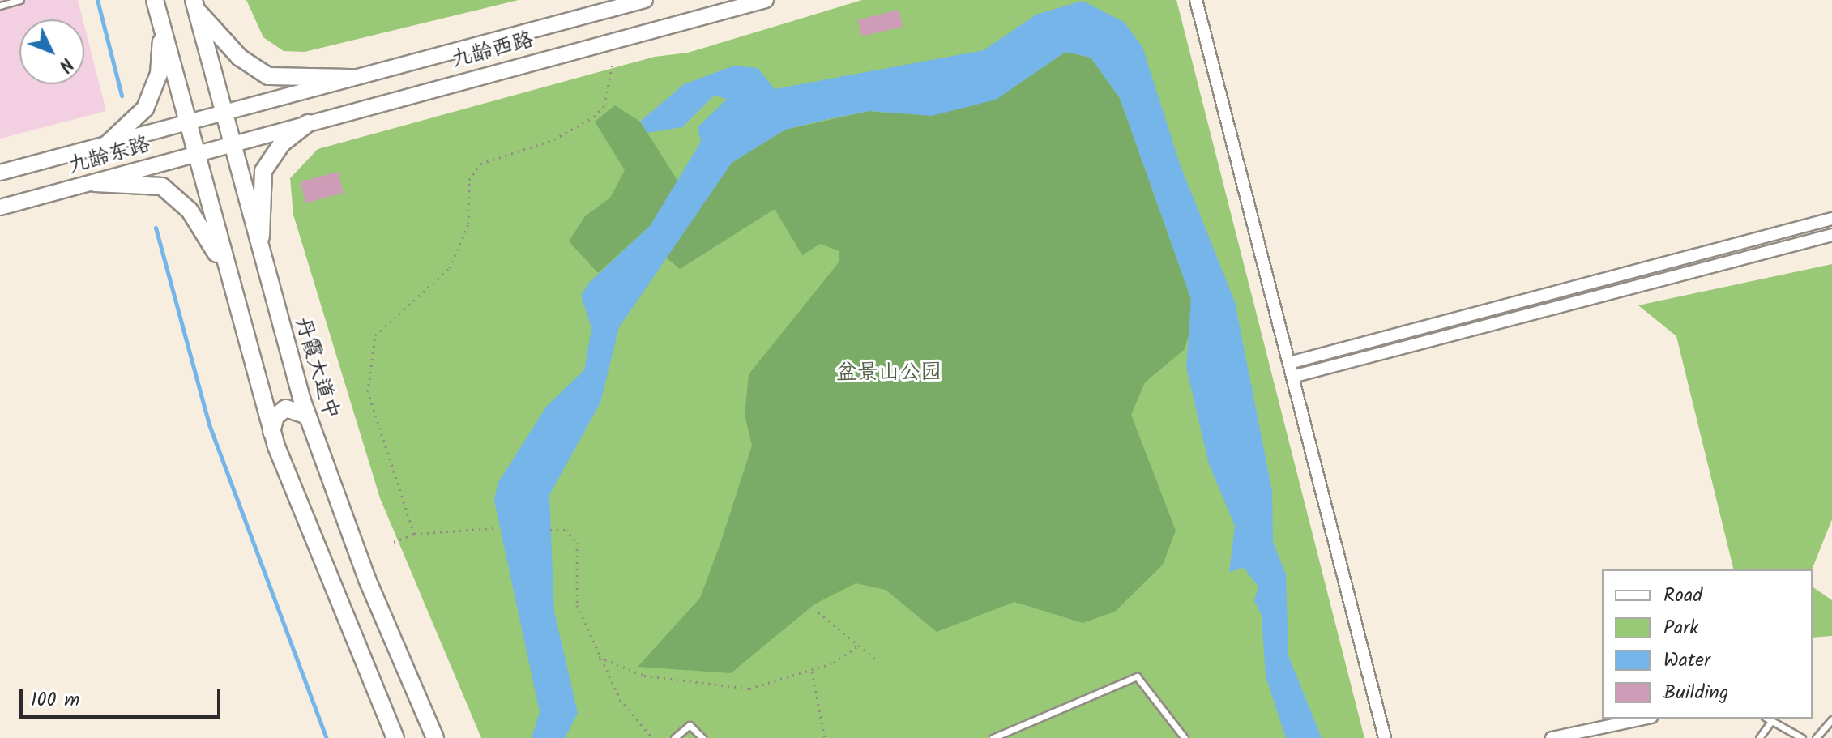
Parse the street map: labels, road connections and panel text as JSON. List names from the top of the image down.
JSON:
{
  "streets": {
    "main road": ["九龄西路", "九龄东路", "丹霞大道中"]
  },
  "crossings": [
    ["九龄西路", "九龄东路"],
    ["九龄西路", "丹霞大道中"],
    ["九龄东路", "丹霞大道中"]
  ],
  "parks": ["盆景山公园"],
  "legend": [
    "Road",
    "Park",
    "Water",
    "Building"
  ],
  "scale_bar": "100 m",
  "north": "bottom right"
}
